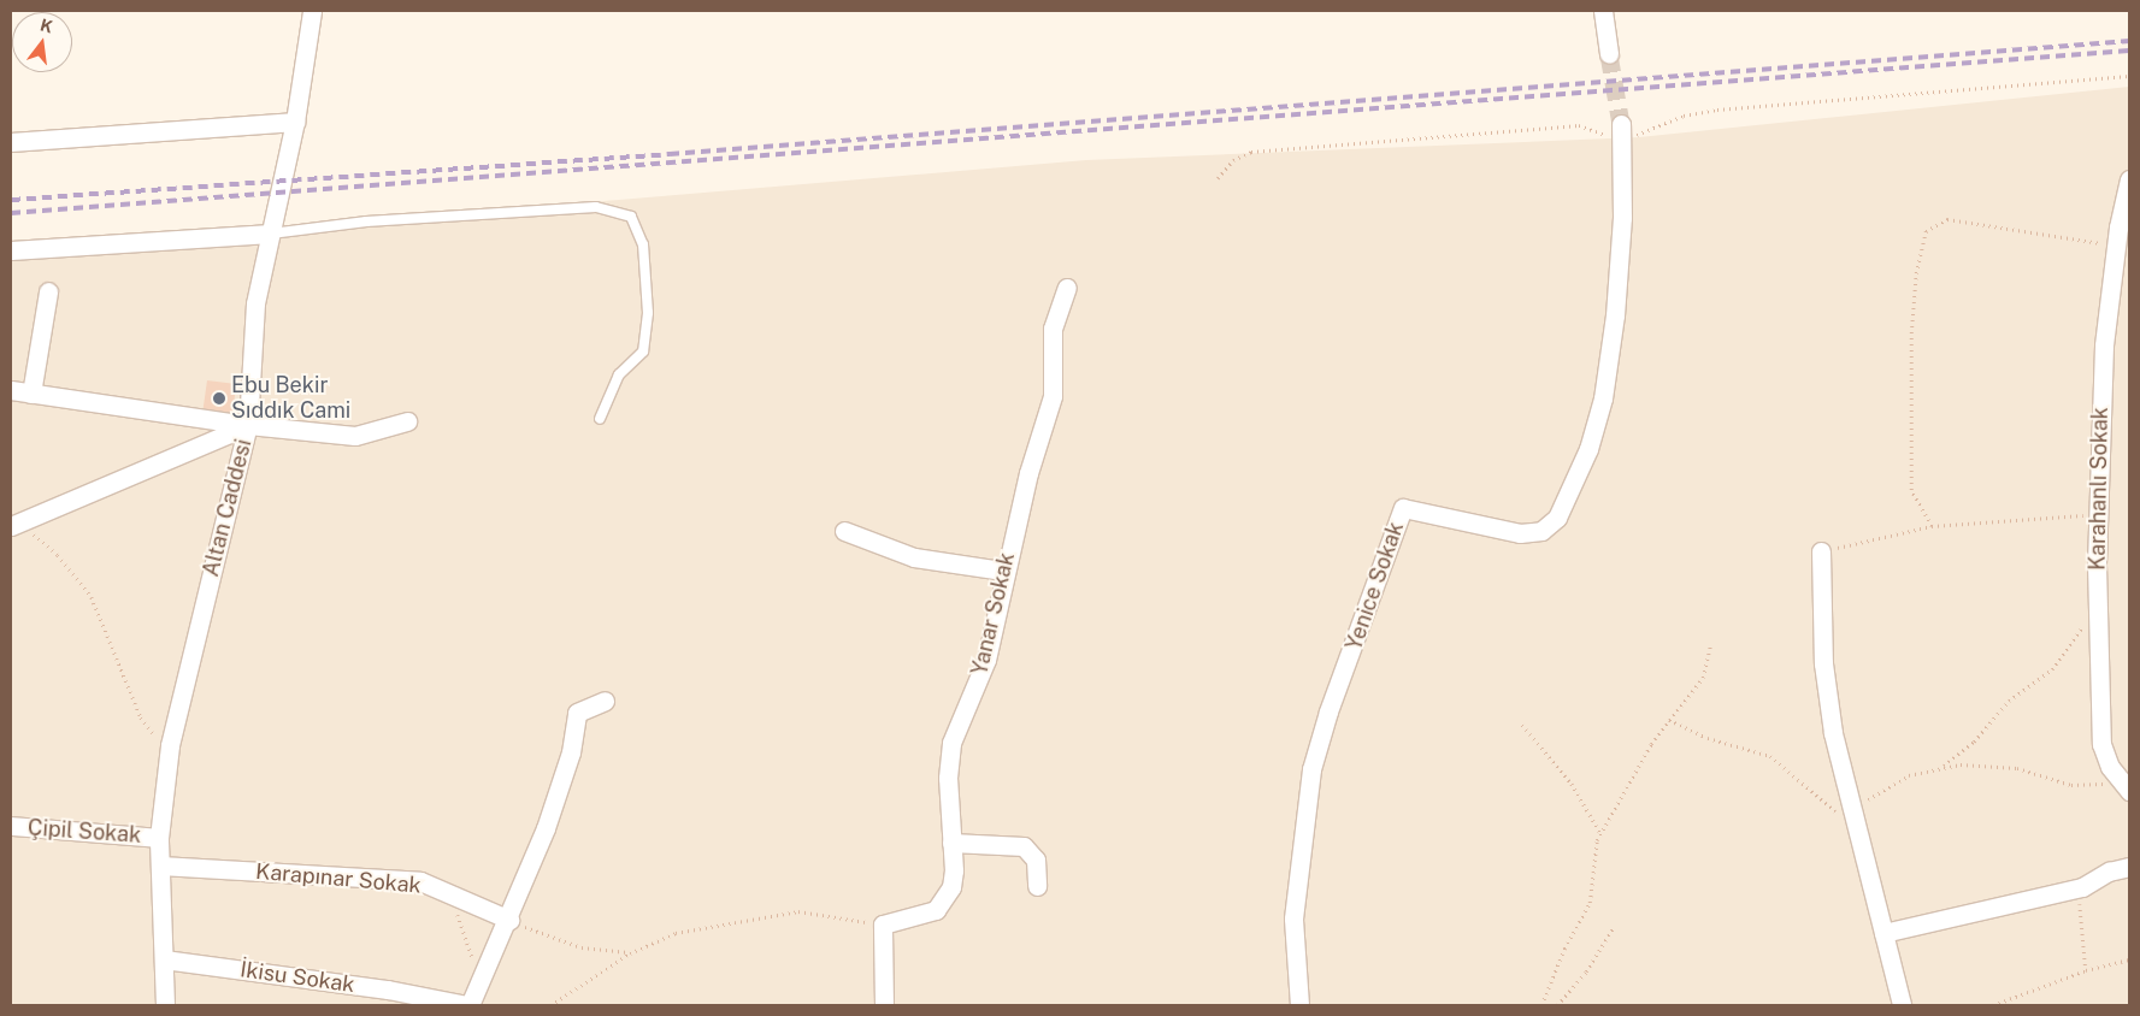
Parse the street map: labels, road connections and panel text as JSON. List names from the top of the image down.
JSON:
{
  "streets": {
    "street": [
      "Karahanlı Sokak",
      "Altan Caddesi",
      "Yenice Sokak",
      "Yanar Sokak",
      "Çipil Sokak",
      "Karapınar Sokak",
      "İkisu Sokak"
    ]
  },
  "crossings": [
    ["Altan Caddesi", "Çipil Sokak"],
    ["Altan Caddesi", "Karapınar Sokak"],
    ["Altan Caddesi", "İkisu Sokak"]
  ],
  "places": ["Ebu Bekir Sıddık Cami"],
  "north": "top"
}
